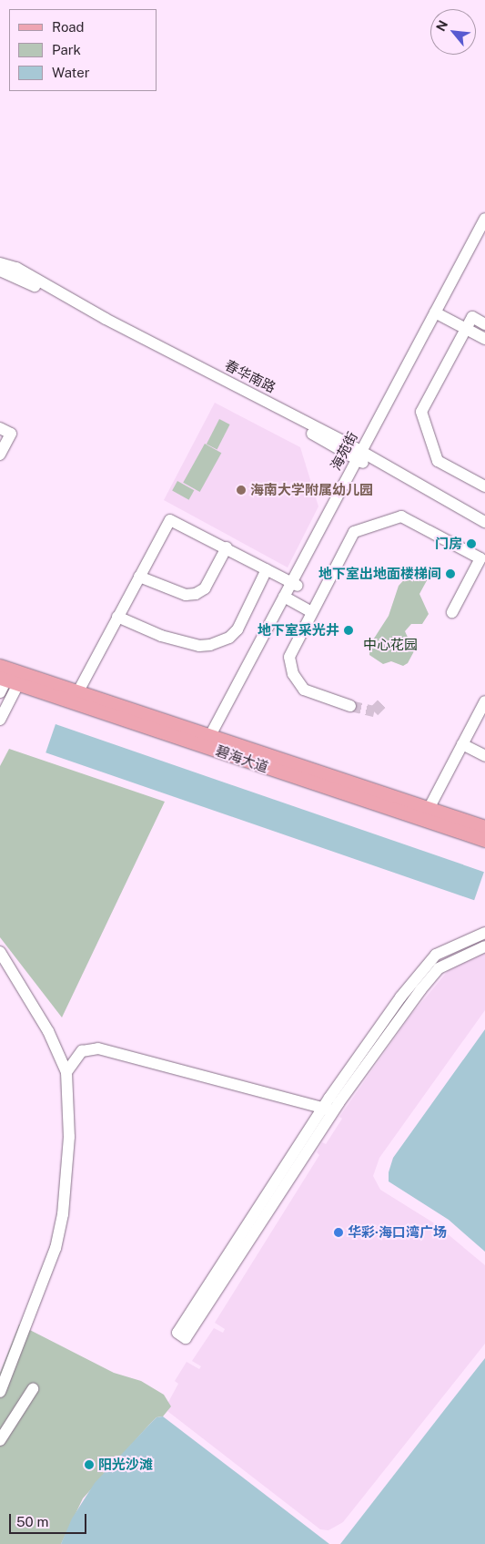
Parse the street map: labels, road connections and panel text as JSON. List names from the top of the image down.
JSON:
{
  "streets": {
    "main road": ["碧海大道"],
    "street": ["春华南路", "海苑街"]
  },
  "crossings": [
    ["春华南路", "海苑街"],
    ["海苑街", "碧海大道"]
  ],
  "parks": ["中心花园"],
  "places": [
    "海南大学附属幼儿园",
    "门房",
    "地下室出地面楼梯间",
    "地下室采光井",
    "华彩·海口湾广场",
    "阳光沙滩"
  ],
  "legend": ["Road", "Park", "Water"],
  "scale_bar": "50 m",
  "north": "top left"
}
